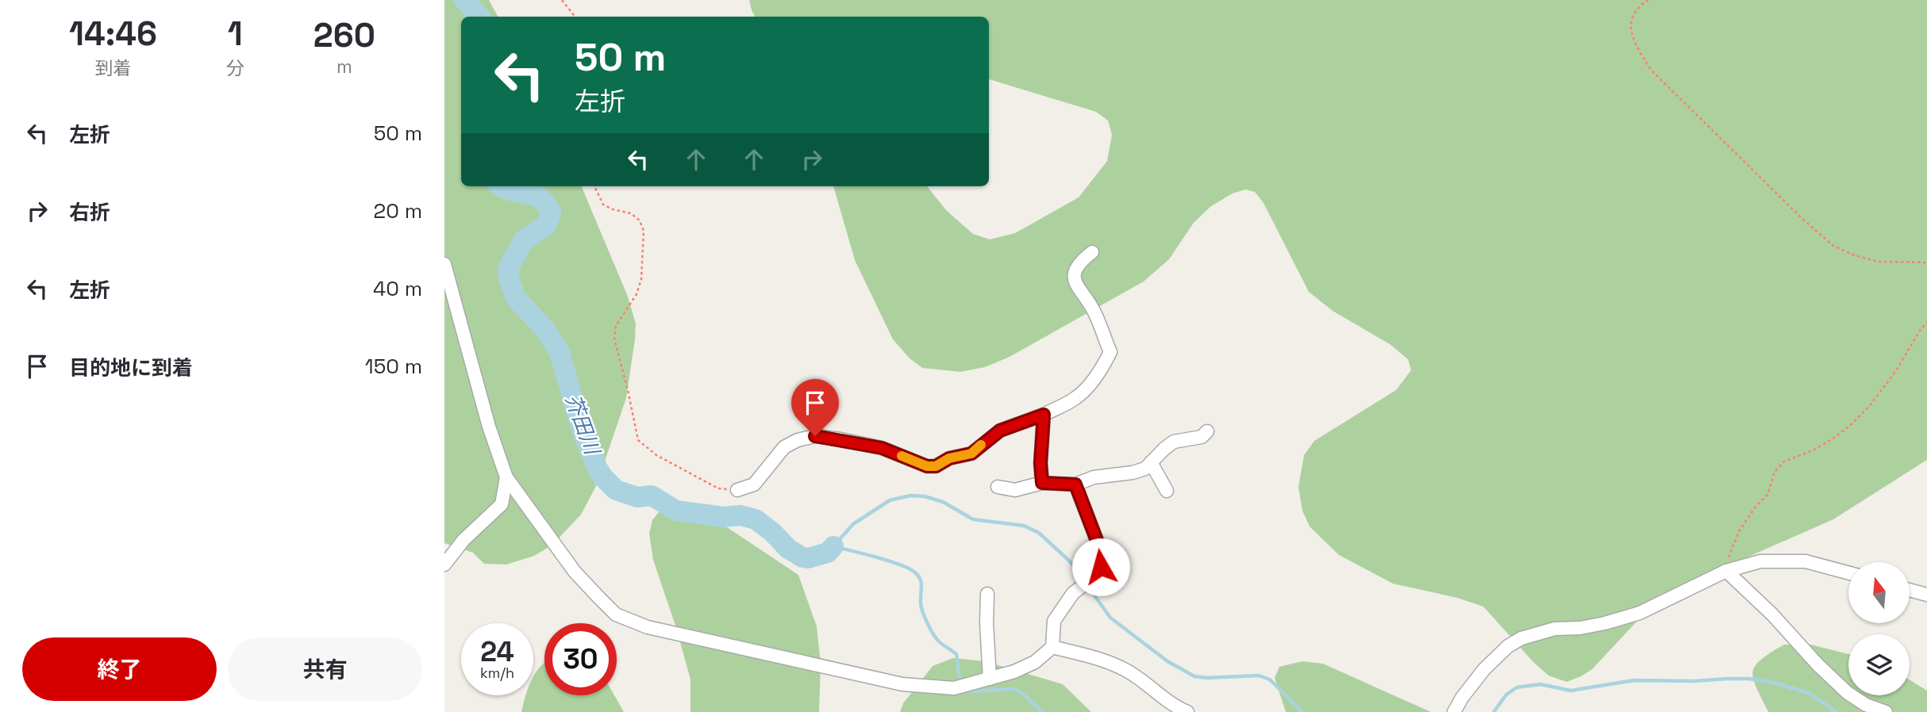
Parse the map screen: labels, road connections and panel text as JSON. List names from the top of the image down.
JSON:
{
  "water": ["芥田川"],
  "north": "top",
  "page": {
    "eta": [
      "14:46",
      "到着",
      "1",
      "分",
      "260",
      "m"
    ],
    "turn": ["50 m", "左折"],
    "list": [
      {
        "name": "左折",
        "value": "50 m"
      },
      {
        "name": "右折",
        "value": "20 m"
      },
      {
        "name": "左折",
        "value": "40 m"
      },
      {
        "name": "目的地に到着",
        "value": "150 m"
      }
    ],
    "speed": "24 km/h",
    "limit": "30",
    "buttons": ["終了", "共有"]
  }
}
